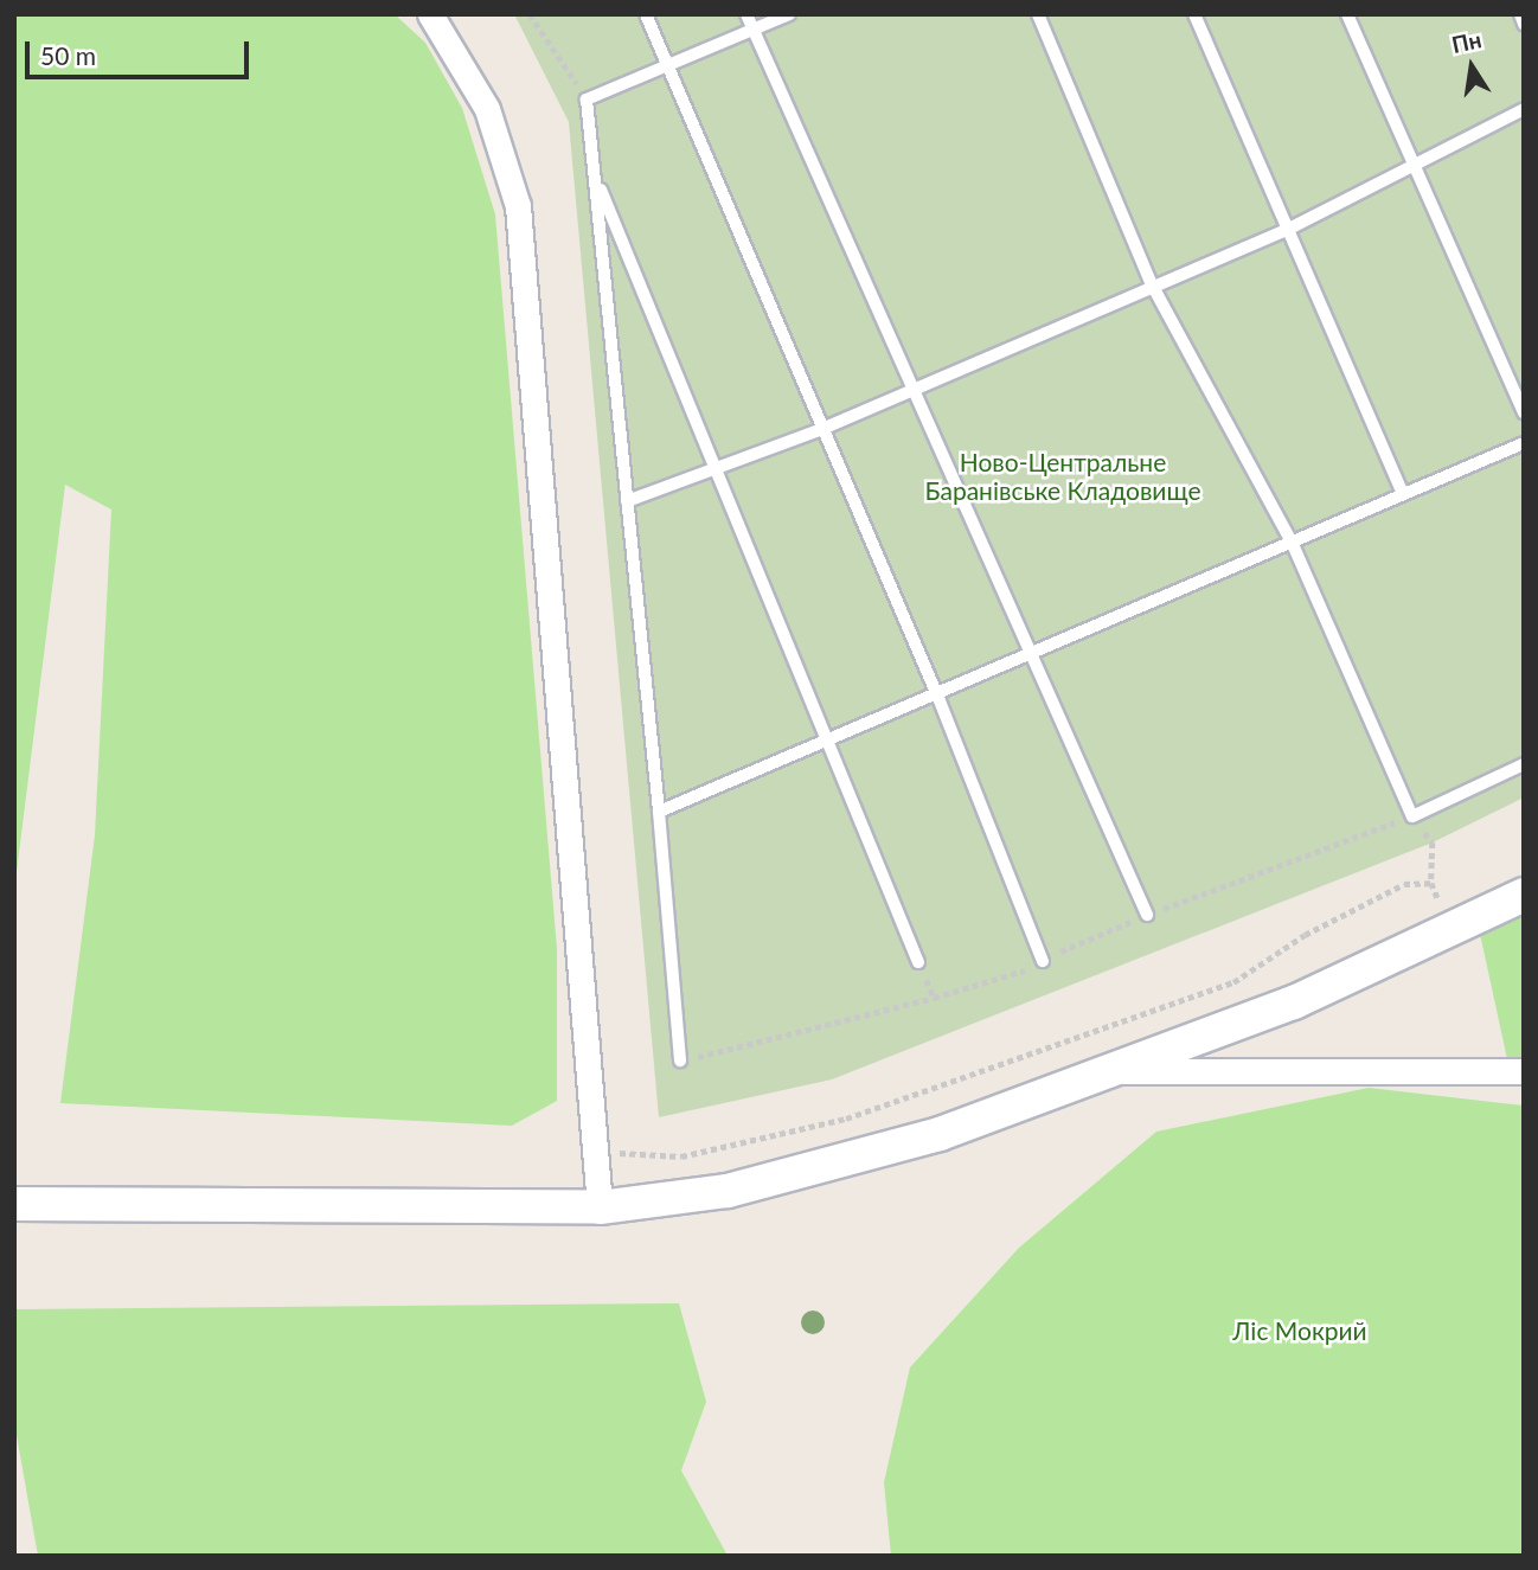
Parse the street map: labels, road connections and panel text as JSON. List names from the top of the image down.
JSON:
{
  "parks": ["Ново-Центральне Баранівське Кладовище", "Ліс Мокрий"],
  "scale_bar": "50 m",
  "north": "top"
}
